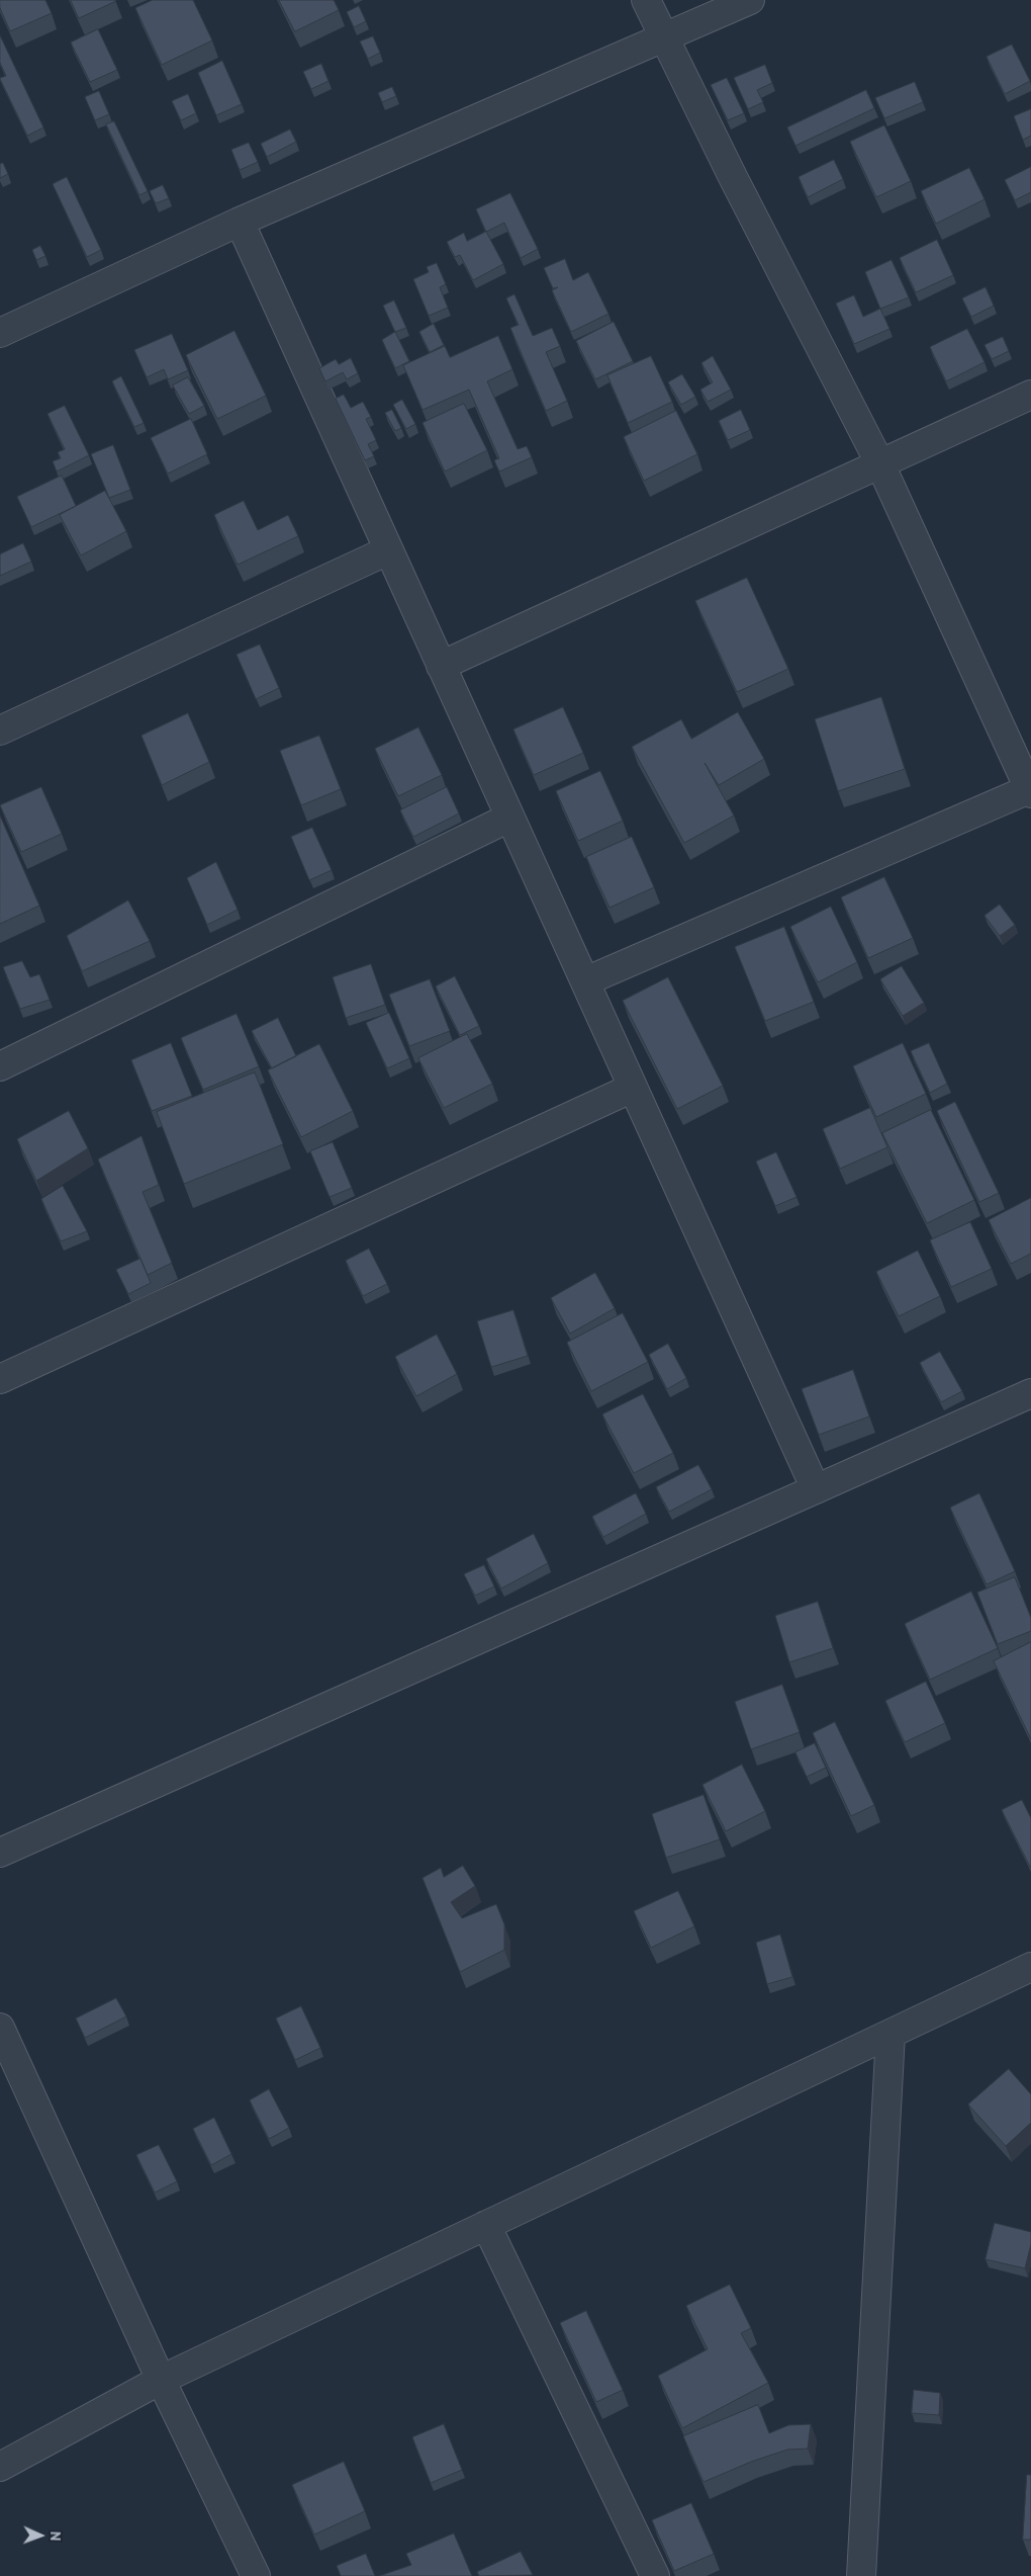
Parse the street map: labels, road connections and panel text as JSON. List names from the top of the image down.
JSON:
{
  "north": "right"
}
